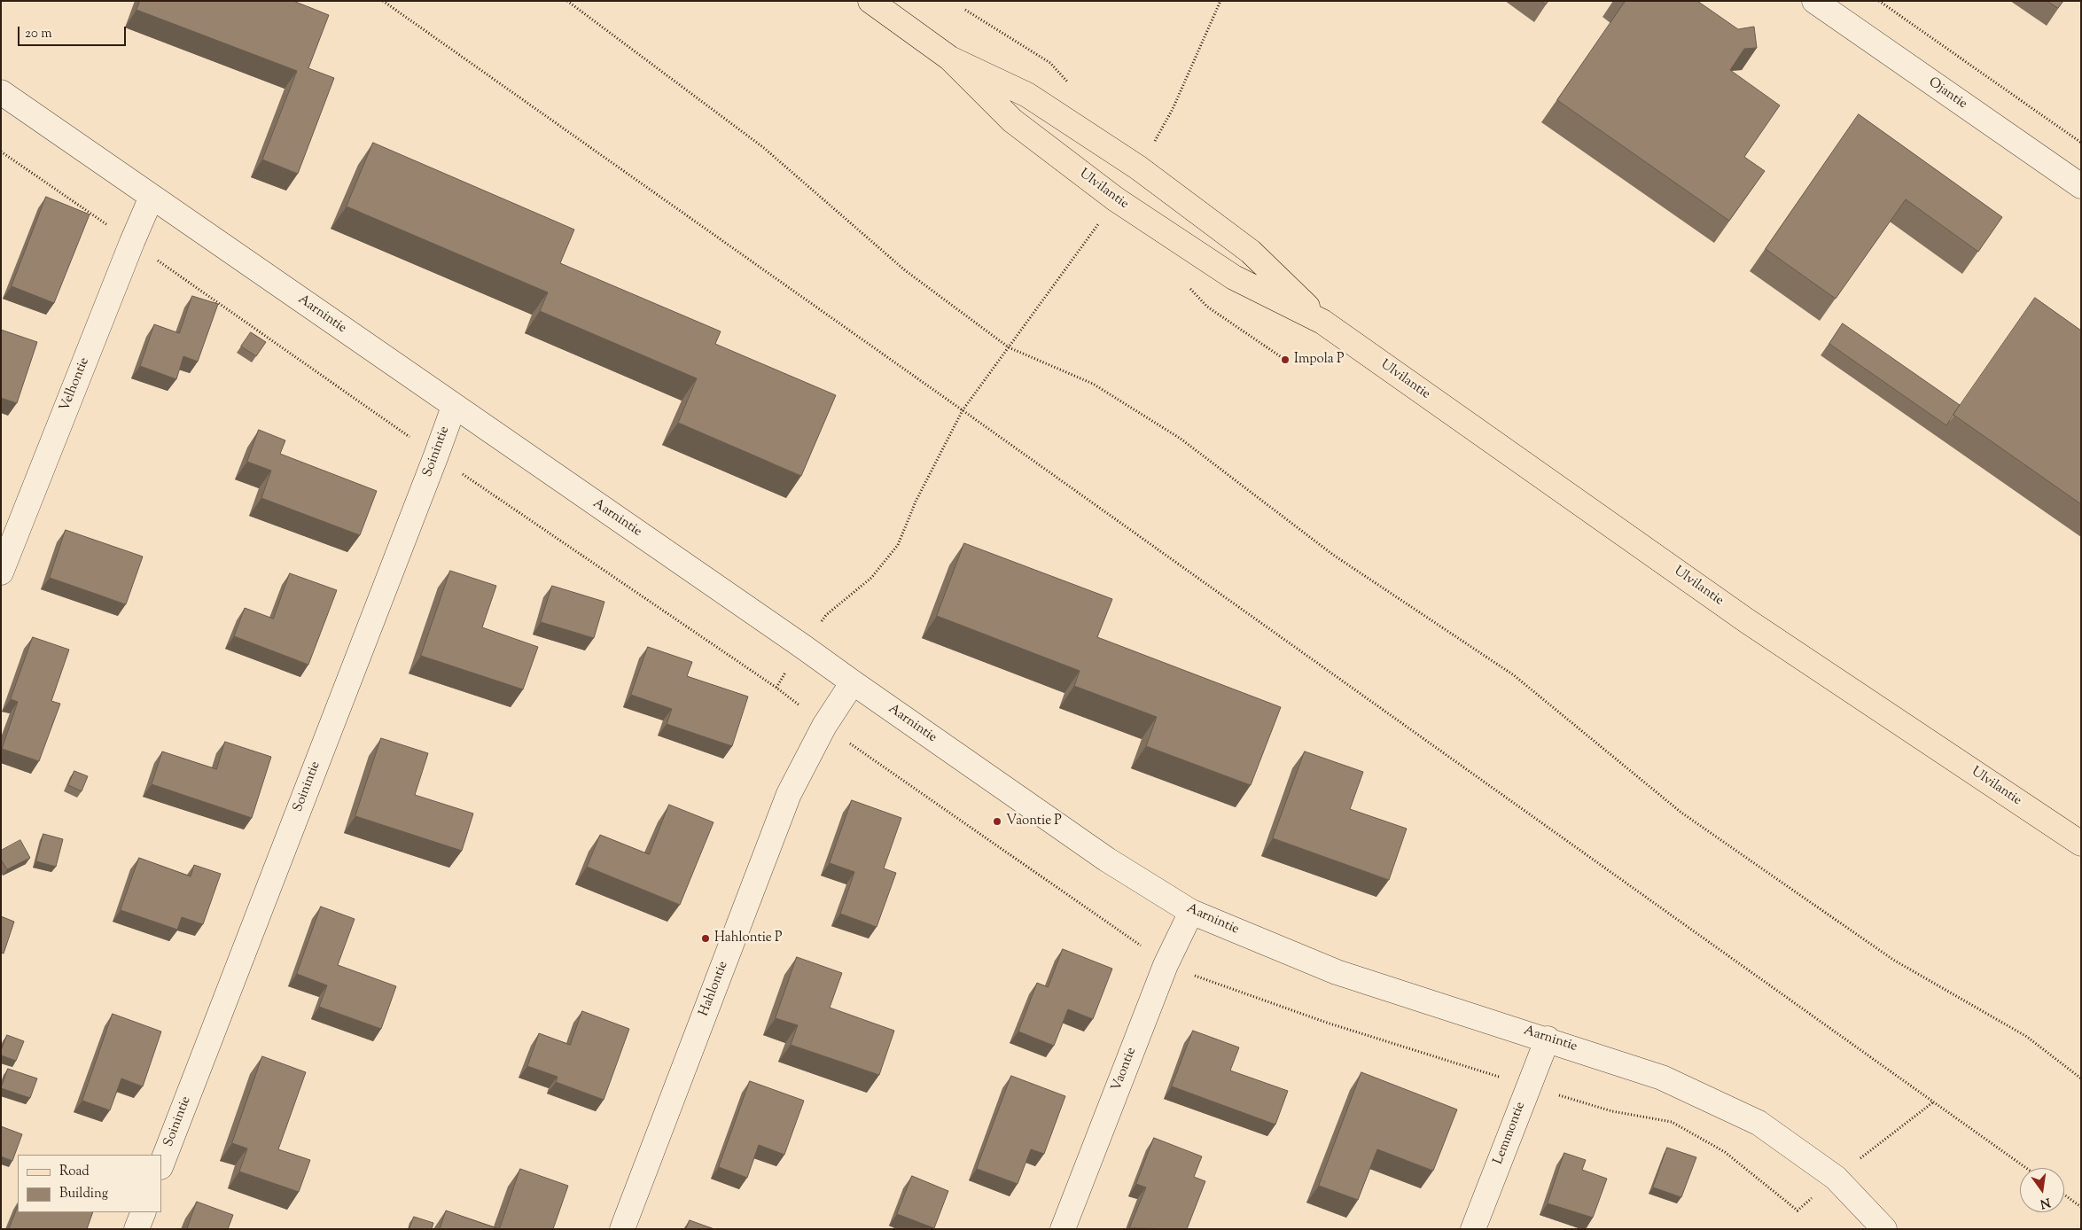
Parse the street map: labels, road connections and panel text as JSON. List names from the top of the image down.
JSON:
{
  "streets": {
    "main road": ["Ulvilantie"],
    "street": [
      "Ojantie",
      "Aarnintie",
      "Velhontie",
      "Soinintie",
      "Hahlontie",
      "Vaontie",
      "Lemmontie"
    ]
  },
  "crossings": [
    ["Aarnintie", "Velhontie"],
    ["Aarnintie", "Soinintie"],
    ["Aarnintie", "Hahlontie"],
    ["Aarnintie", "Vaontie"],
    ["Aarnintie", "Lemmontie"]
  ],
  "places": ["Impola P", "Vaontie P", "Hahlontie P"],
  "legend": ["Road", "Building"],
  "scale_bar": "20 m",
  "north": "bottom"
}
